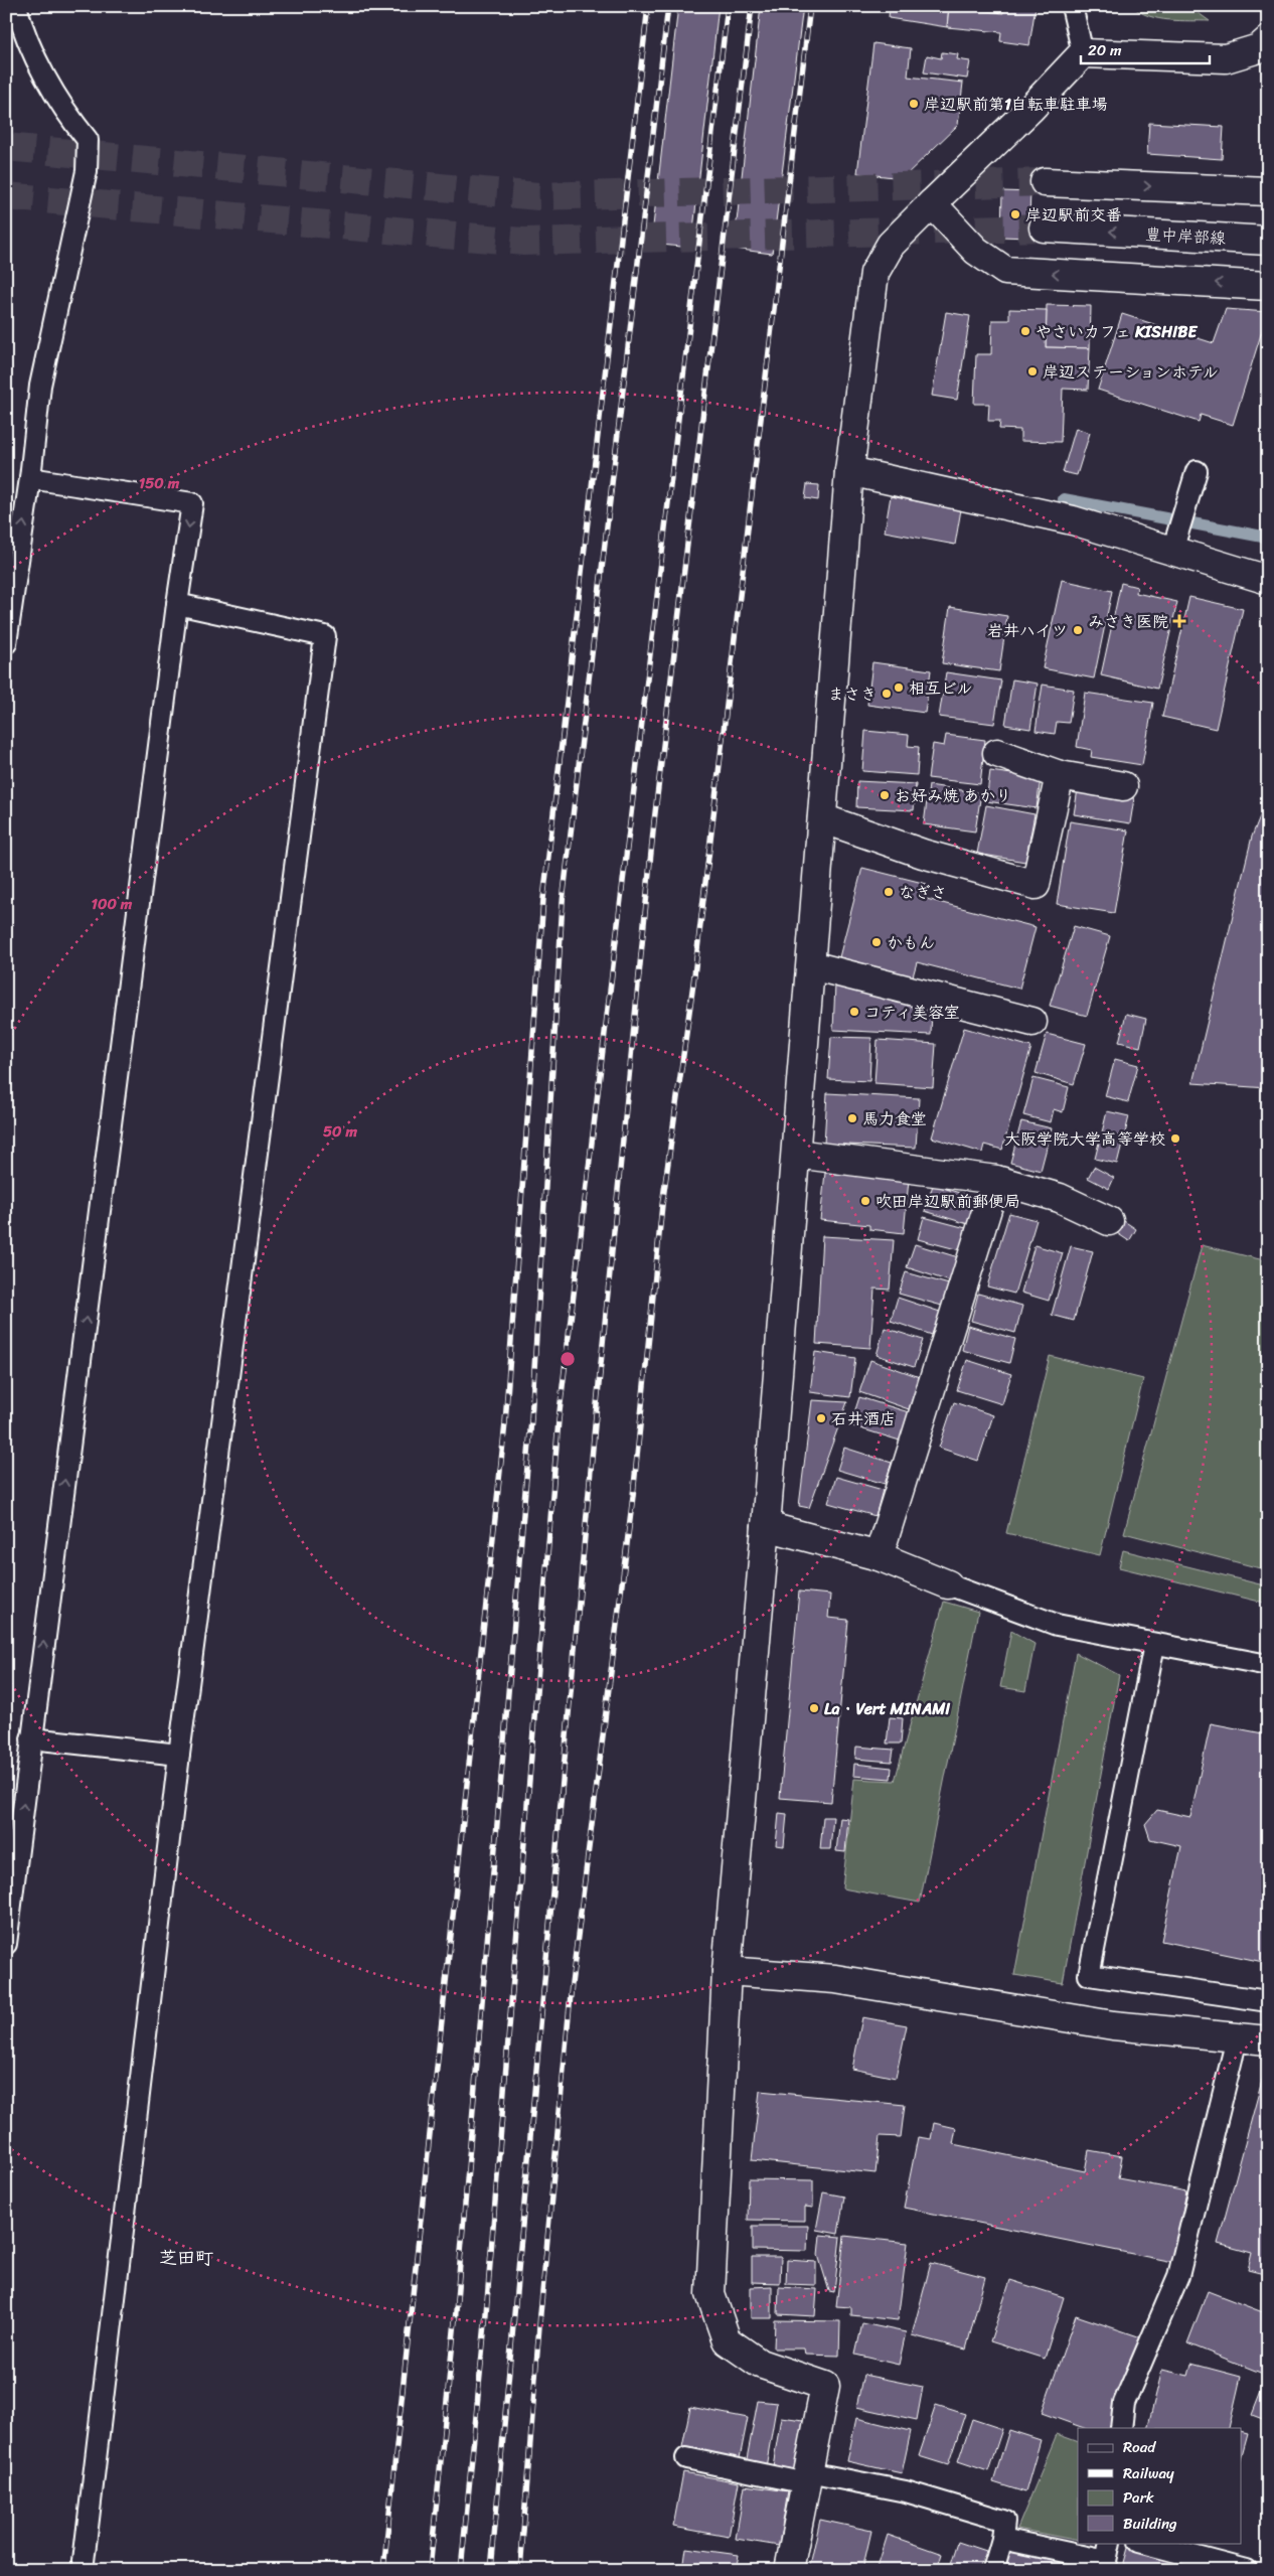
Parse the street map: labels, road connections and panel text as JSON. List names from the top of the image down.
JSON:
{
  "streets": {
    "street": ["豊中岸部線"]
  },
  "districts": ["芝田町"],
  "places": {
    "other": [
      "岸辺駅前第1自転車駐車場",
      "岸辺駅前交番",
      "やさいカフェ KISHIBE",
      "岸辺ステーションホテル",
      "岩井ハイツ",
      "相互ビル",
      "まさき",
      "お好み焼 あかり",
      "なぎさ",
      "かもん",
      "コティ美容室",
      "馬力食堂",
      "大阪学院大学高等学校",
      "吹田岸辺駅前郵便局",
      "石井酒店",
      "La・Vert MINAMI"
    ],
    "health": ["みさき医院"]
  },
  "legend": [
    "Road",
    "Railway",
    "Park",
    "Building"
  ],
  "scale_bar": "20 m",
  "rings": ["150 m", "100 m", "50 m"]
}
